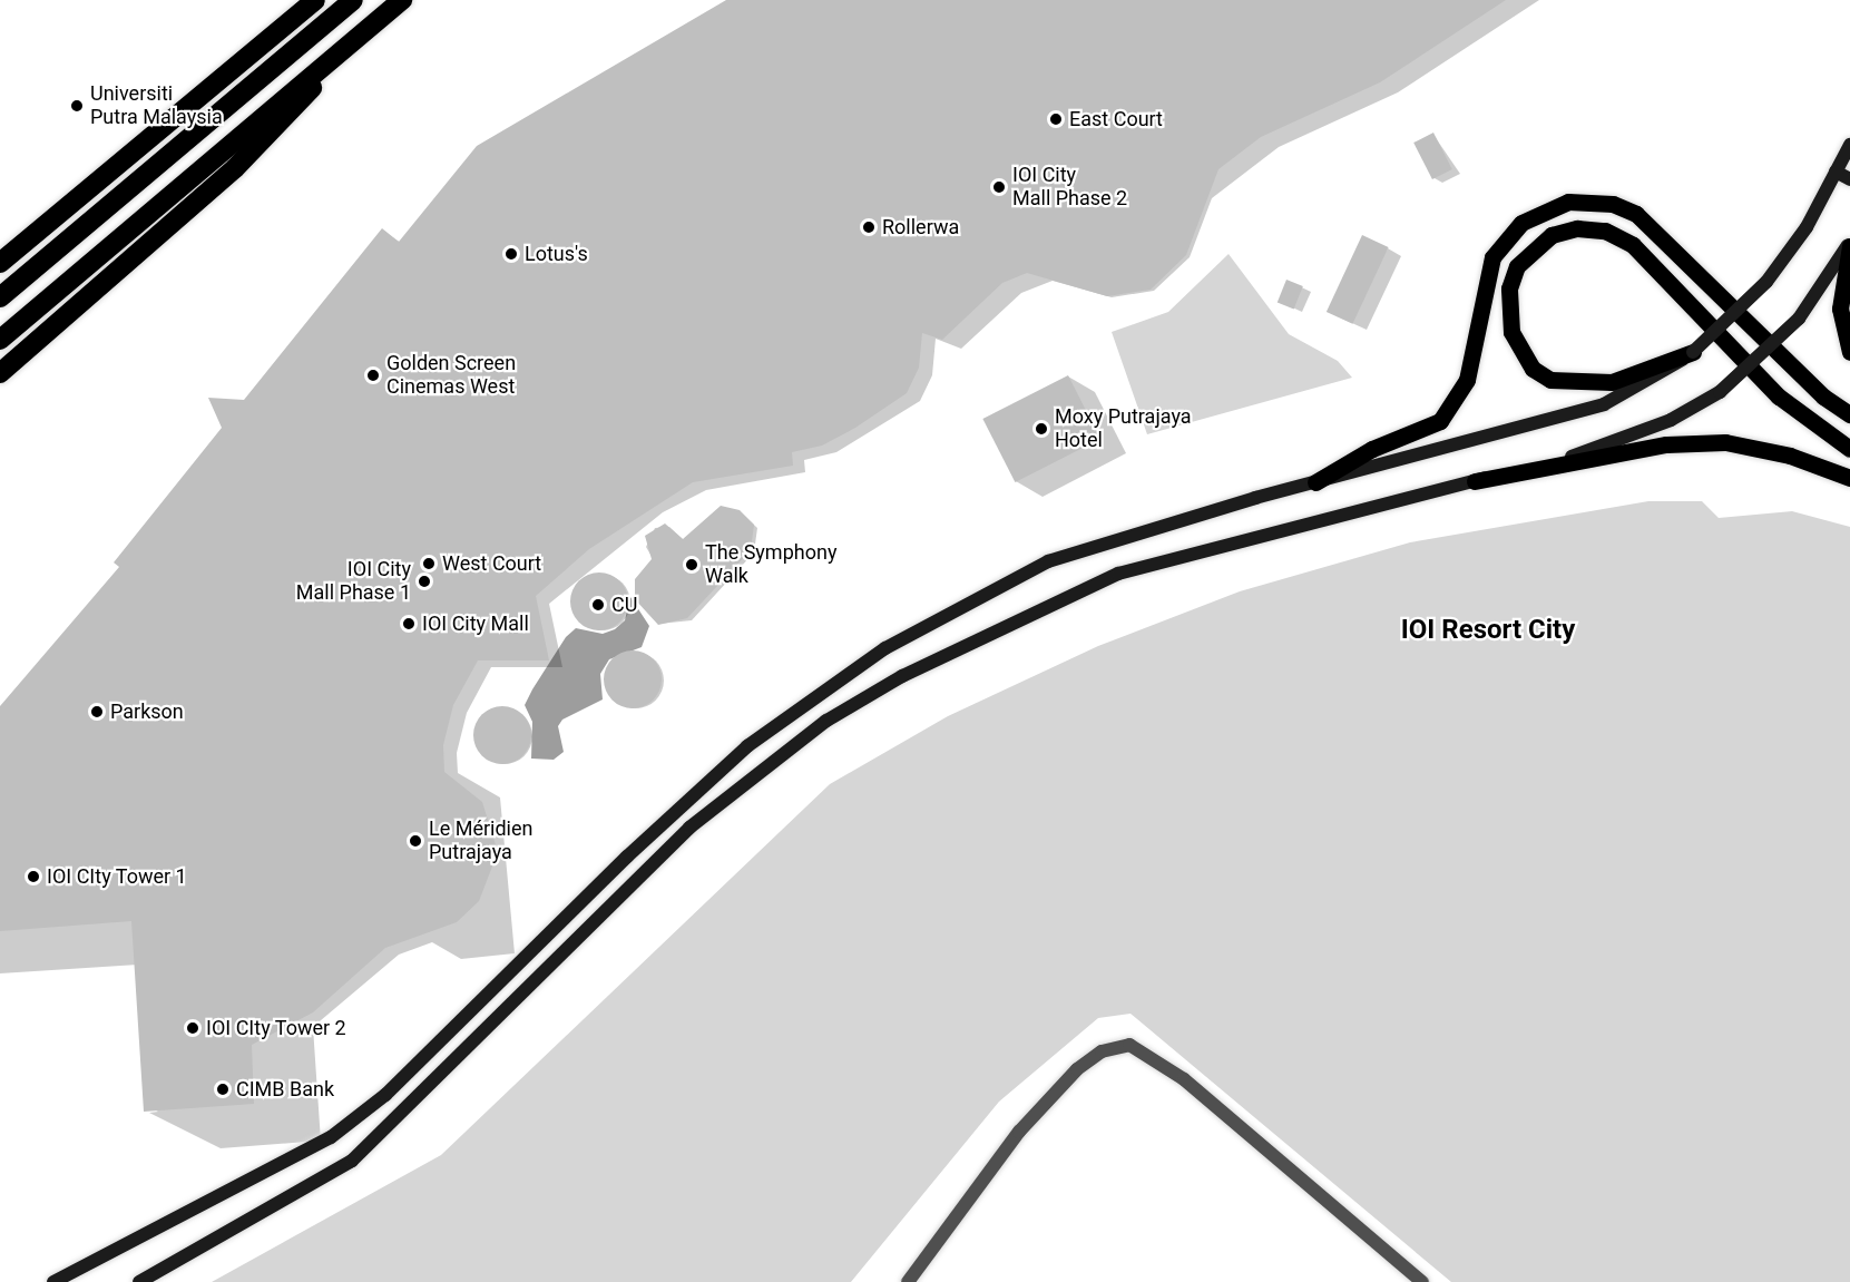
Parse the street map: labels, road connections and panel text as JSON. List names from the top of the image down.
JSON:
{
  "districts": ["IOI Resort City"],
  "places": [
    "Universiti Putra Malaysia",
    "East Court",
    "IOI City Mall Phase 2",
    "Rollerwa",
    "Lotus's",
    "Golden Screen Cinemas West",
    "Moxy Putrajaya Hotel",
    "West Court",
    "The Symphony Walk",
    "IOI City Mall Phase 1",
    "CU",
    "IOI City Mall",
    "Parkson",
    "Le Méridien Putrajaya",
    "IOI CIty Tower 1",
    "IOI CIty Tower 2",
    "CIMB Bank"
  ]
}
